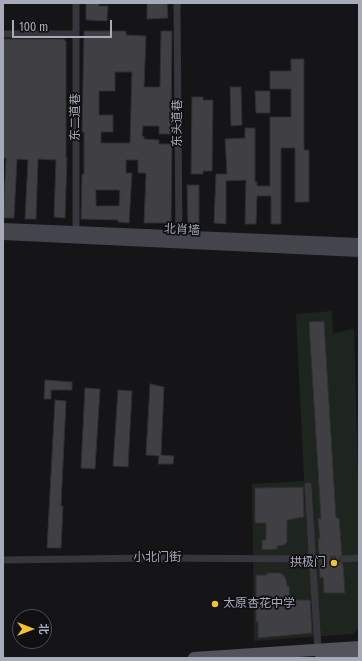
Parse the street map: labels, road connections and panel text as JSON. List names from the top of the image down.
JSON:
{
  "streets": {
    "street": [
      "东二道巷",
      "东头道巷",
      "北肖墙",
      "小北门街"
    ]
  },
  "crossings": [
    ["东头道巷", "北肖墙"]
  ],
  "places": ["拱极门", "太原杏花中学"],
  "scale_bar": "100 m",
  "north": "right"
}
